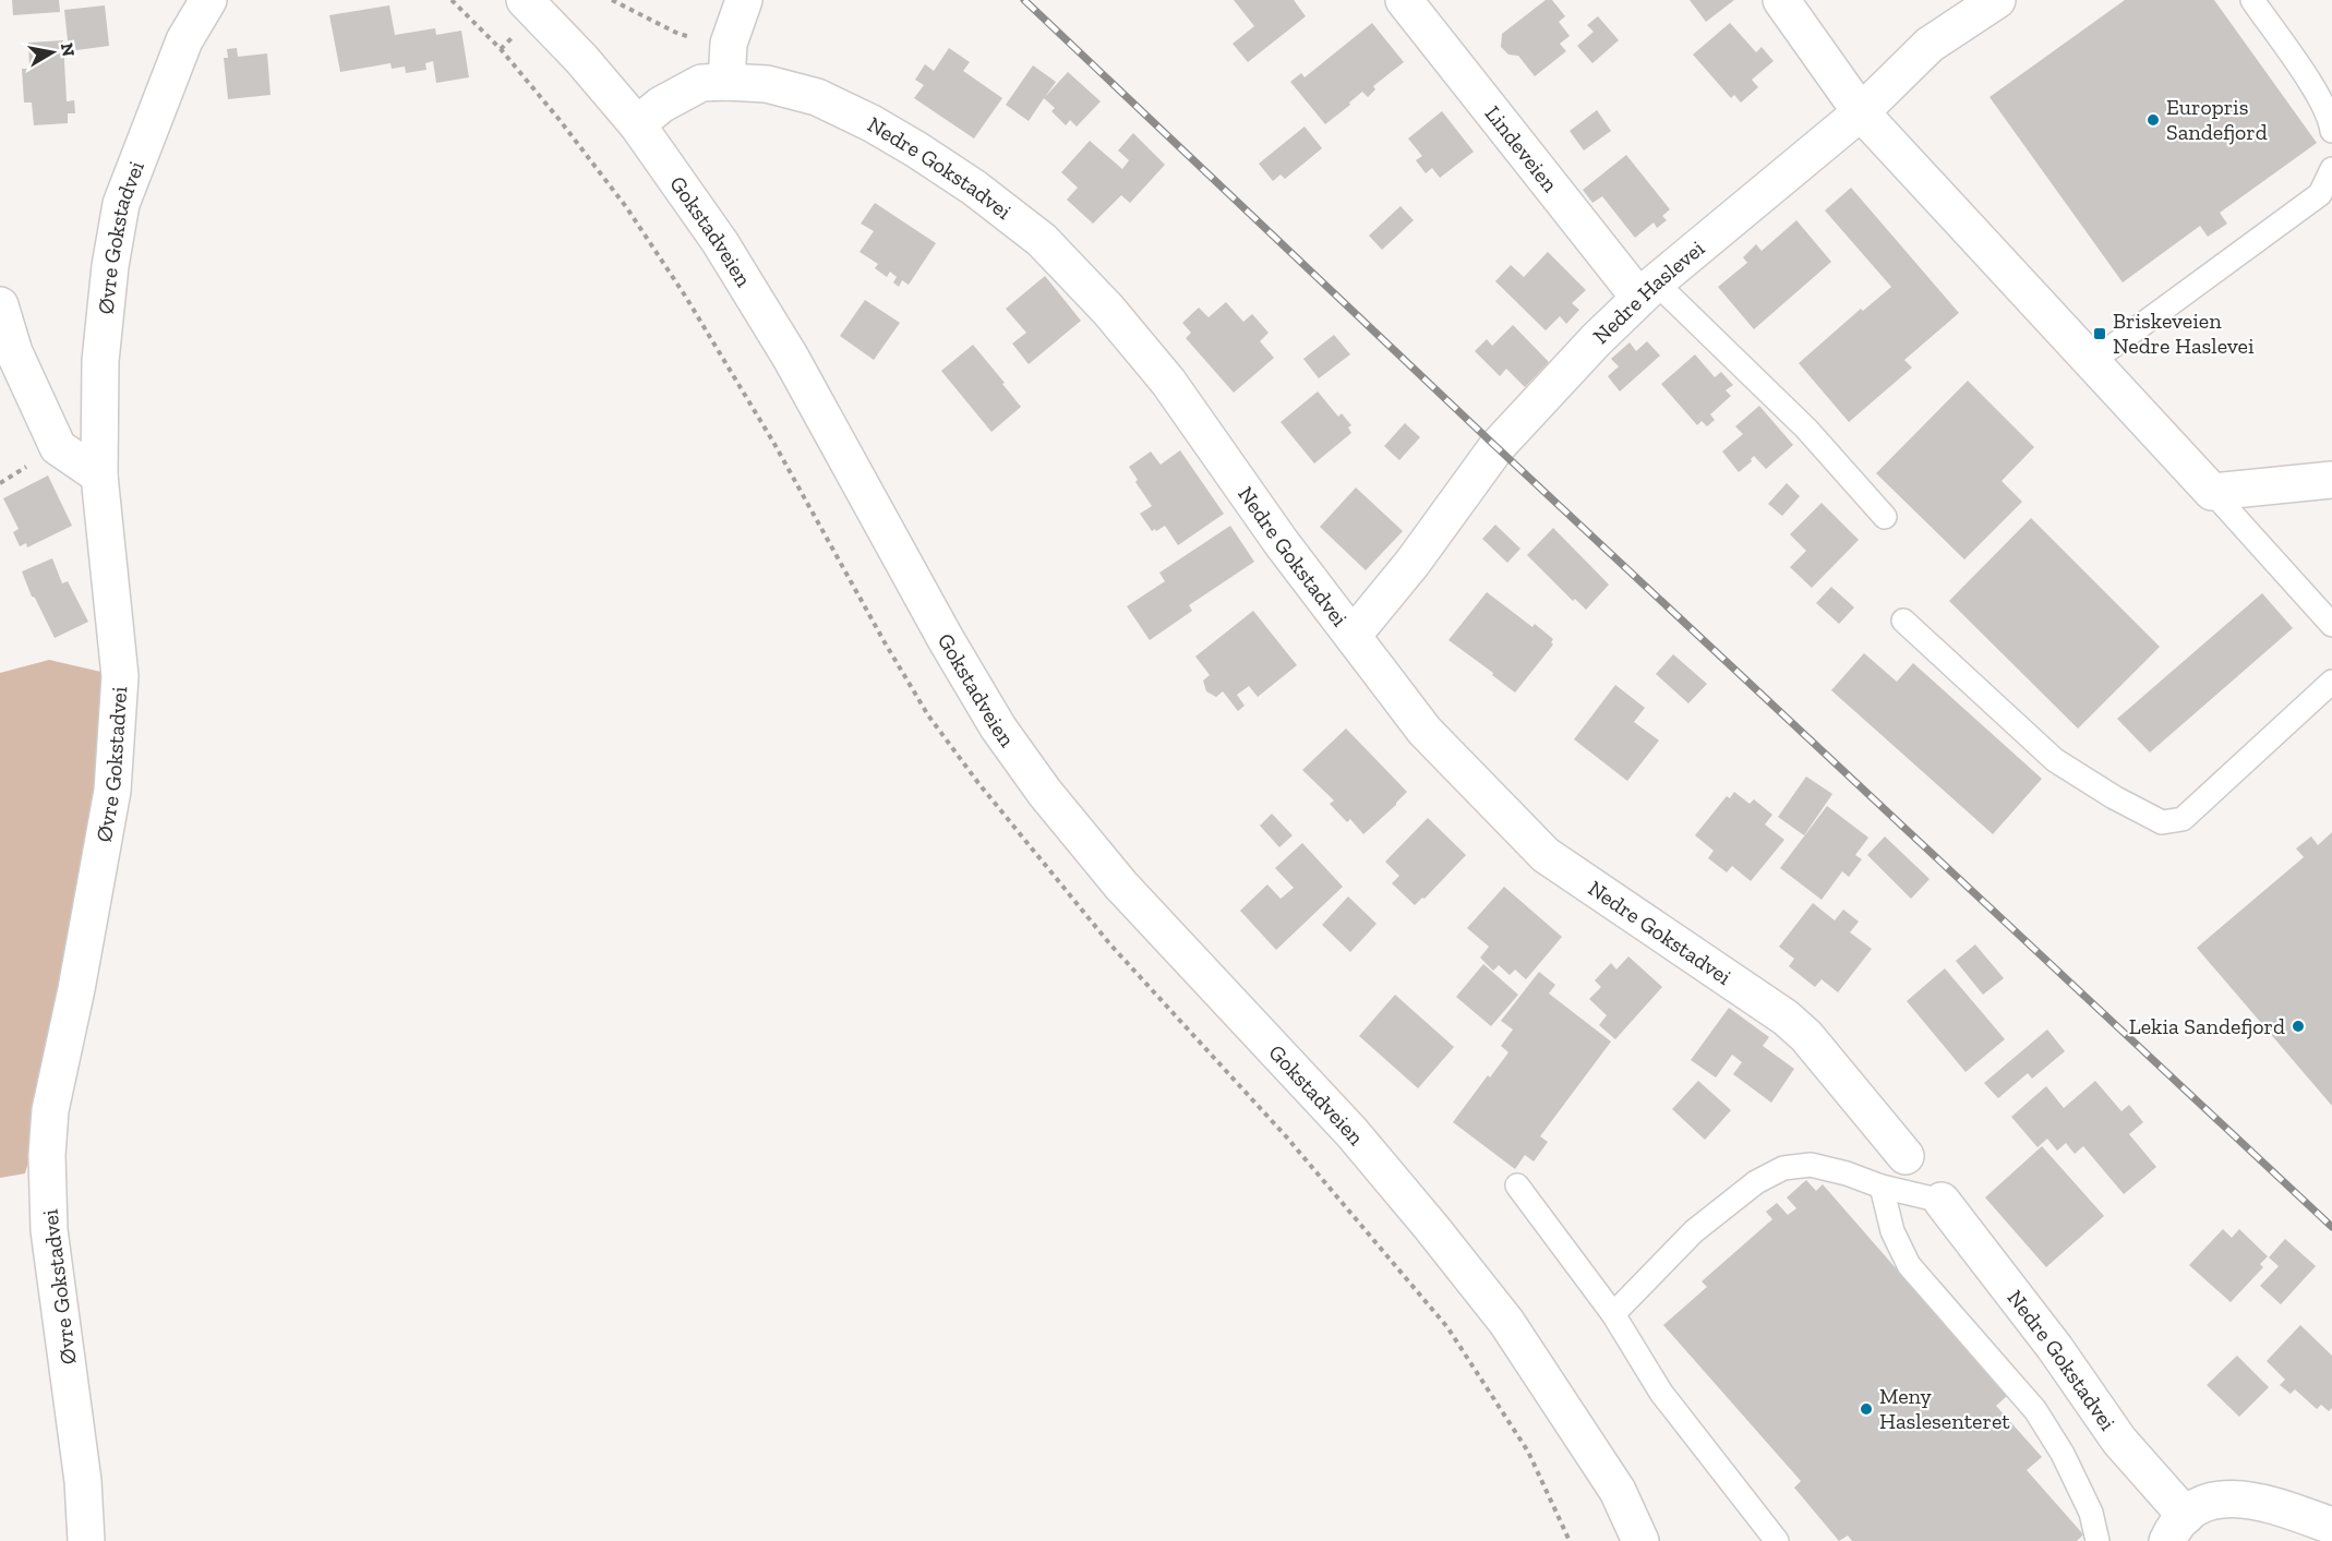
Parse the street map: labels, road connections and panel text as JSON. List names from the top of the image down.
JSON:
{
  "streets": {
    "street": [
      "Lindeveien",
      "Nedre Gokstadvei",
      "Gokstadveien",
      "Øvre Gokstadvei",
      "Nedre Haslevei"
    ]
  },
  "crossings": [
    ["Lindeveien", "Nedre Haslevei"],
    ["Nedre Gokstadvei", "Gokstadveien"],
    ["Nedre Gokstadvei", "Nedre Haslevei"]
  ],
  "places": {
    "other": ["Europris Sandefjord", "Lekia Sandefjord", "Meny Haslesenteret"],
    "transit": ["Briskeveien Nedre Haslevei"]
  },
  "north": "right"
}
